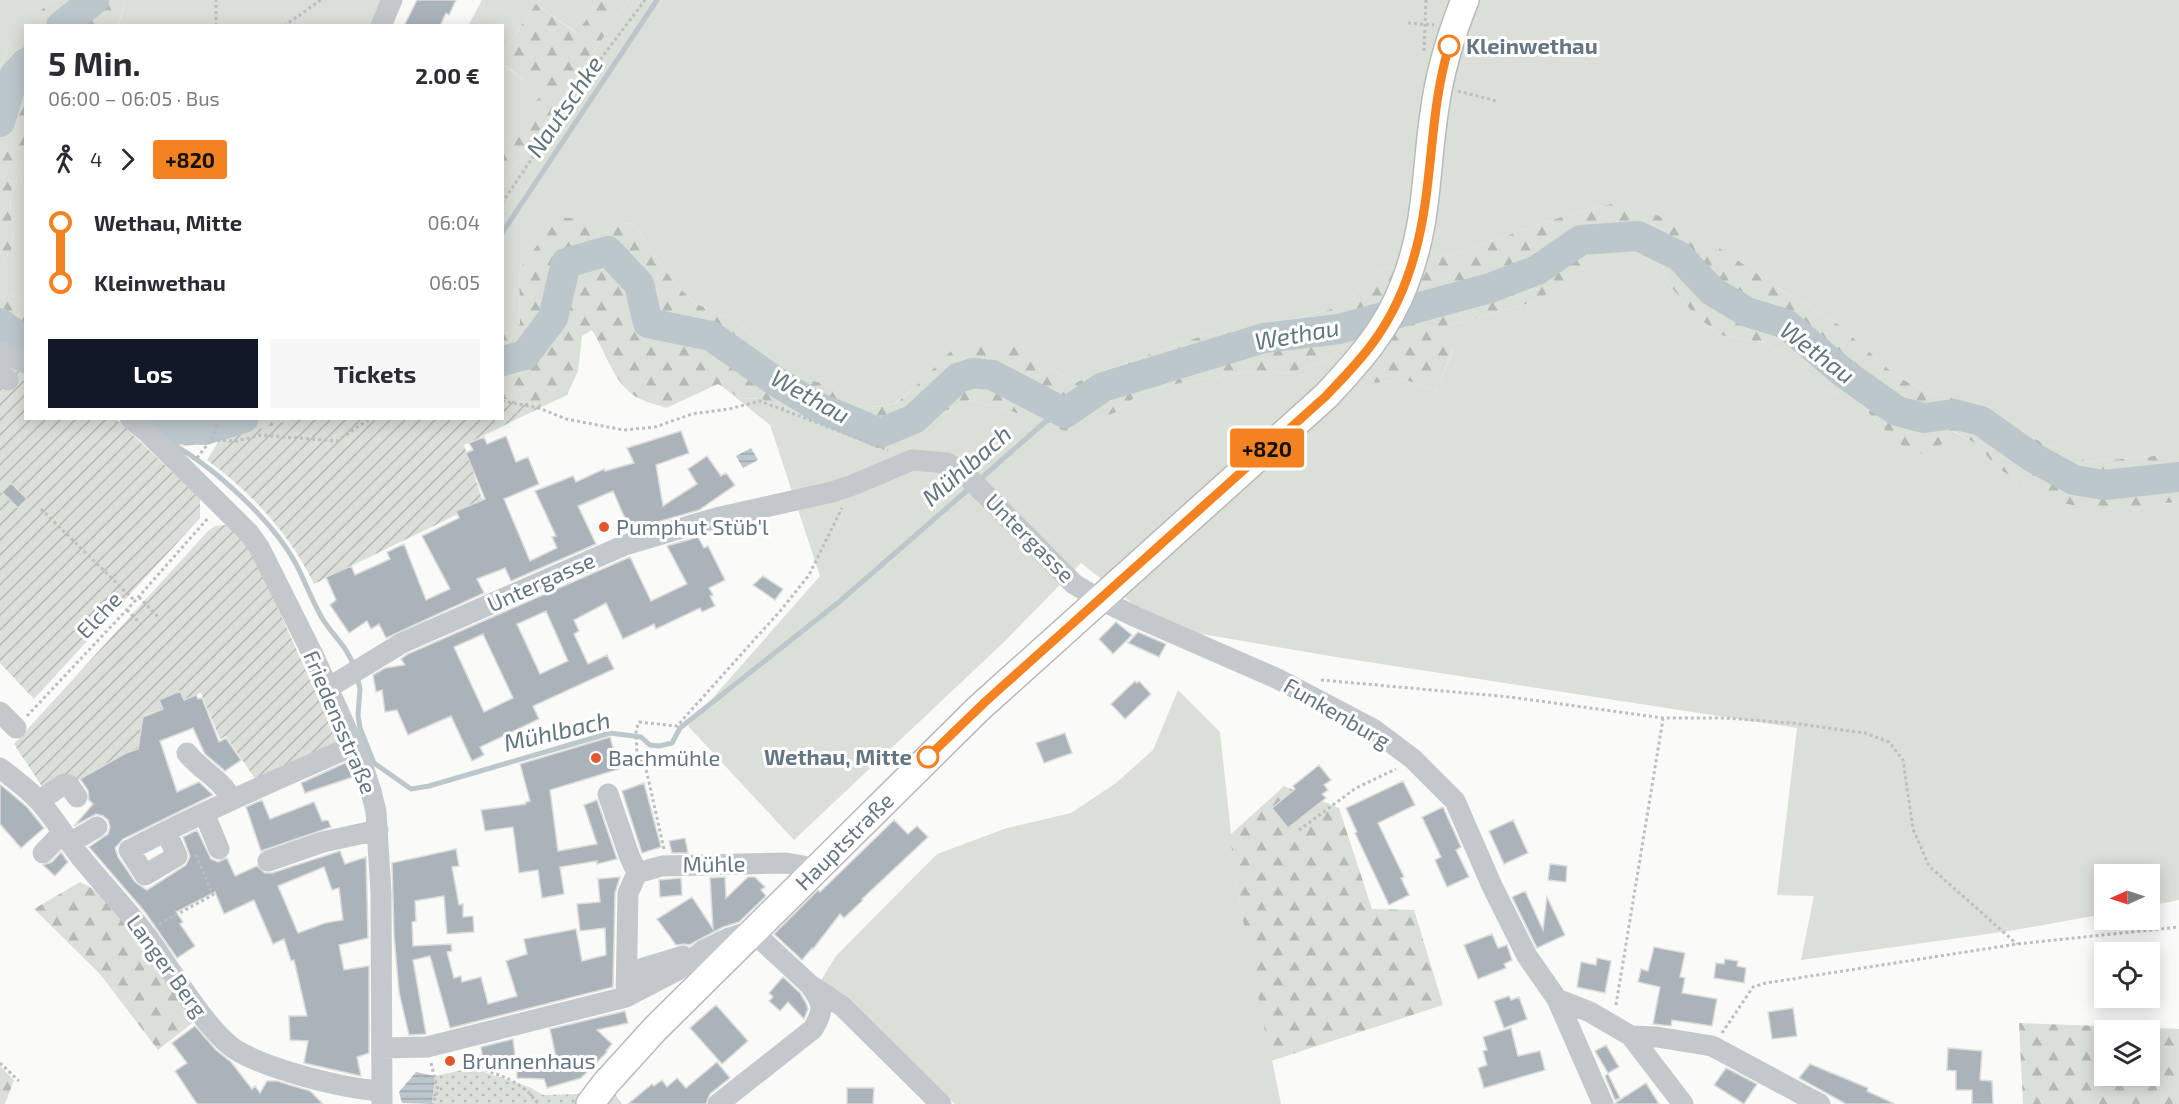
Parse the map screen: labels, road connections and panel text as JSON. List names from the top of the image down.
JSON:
{
  "streets": {
    "main road": ["Hauptstraße"],
    "street": [
      "Untergasse",
      "Funkenburg",
      "Friedensstraße",
      "Mühle",
      "Langer Berg"
    ],
    "path": ["Elche"]
  },
  "crossings": [
    ["Untergasse", "Funkenburg"],
    ["Untergasse", "Friedensstraße"],
    ["Untergasse", "Hauptstraße"],
    ["Elche", "Friedensstraße"],
    ["Funkenburg", "Hauptstraße"],
    ["Friedensstraße", "Langer Berg"],
    ["Hauptstraße", "Mühle"]
  ],
  "water": ["Nautschke", "Wethau", "Mühlbach"],
  "places": [
    "Kleinwethau",
    "Pumphut Stüb'l",
    "Wethau, Mitte",
    "Bachmühle",
    "Brunnenhaus"
  ],
  "lines": ["bus line +820"],
  "north": "left",
  "page": {
    "on_map": "+820",
    "heading": ["5 Min.", "06:00 – 06:05 · Bus", "2.00 €"],
    "legs": ["4", "+820"],
    "list": [
      {
        "name": "Wethau, Mitte",
        "value": "06:04"
      },
      {
        "name": "Kleinwethau",
        "value": "06:05"
      }
    ],
    "buttons": ["Los", "Tickets"]
  }
}
